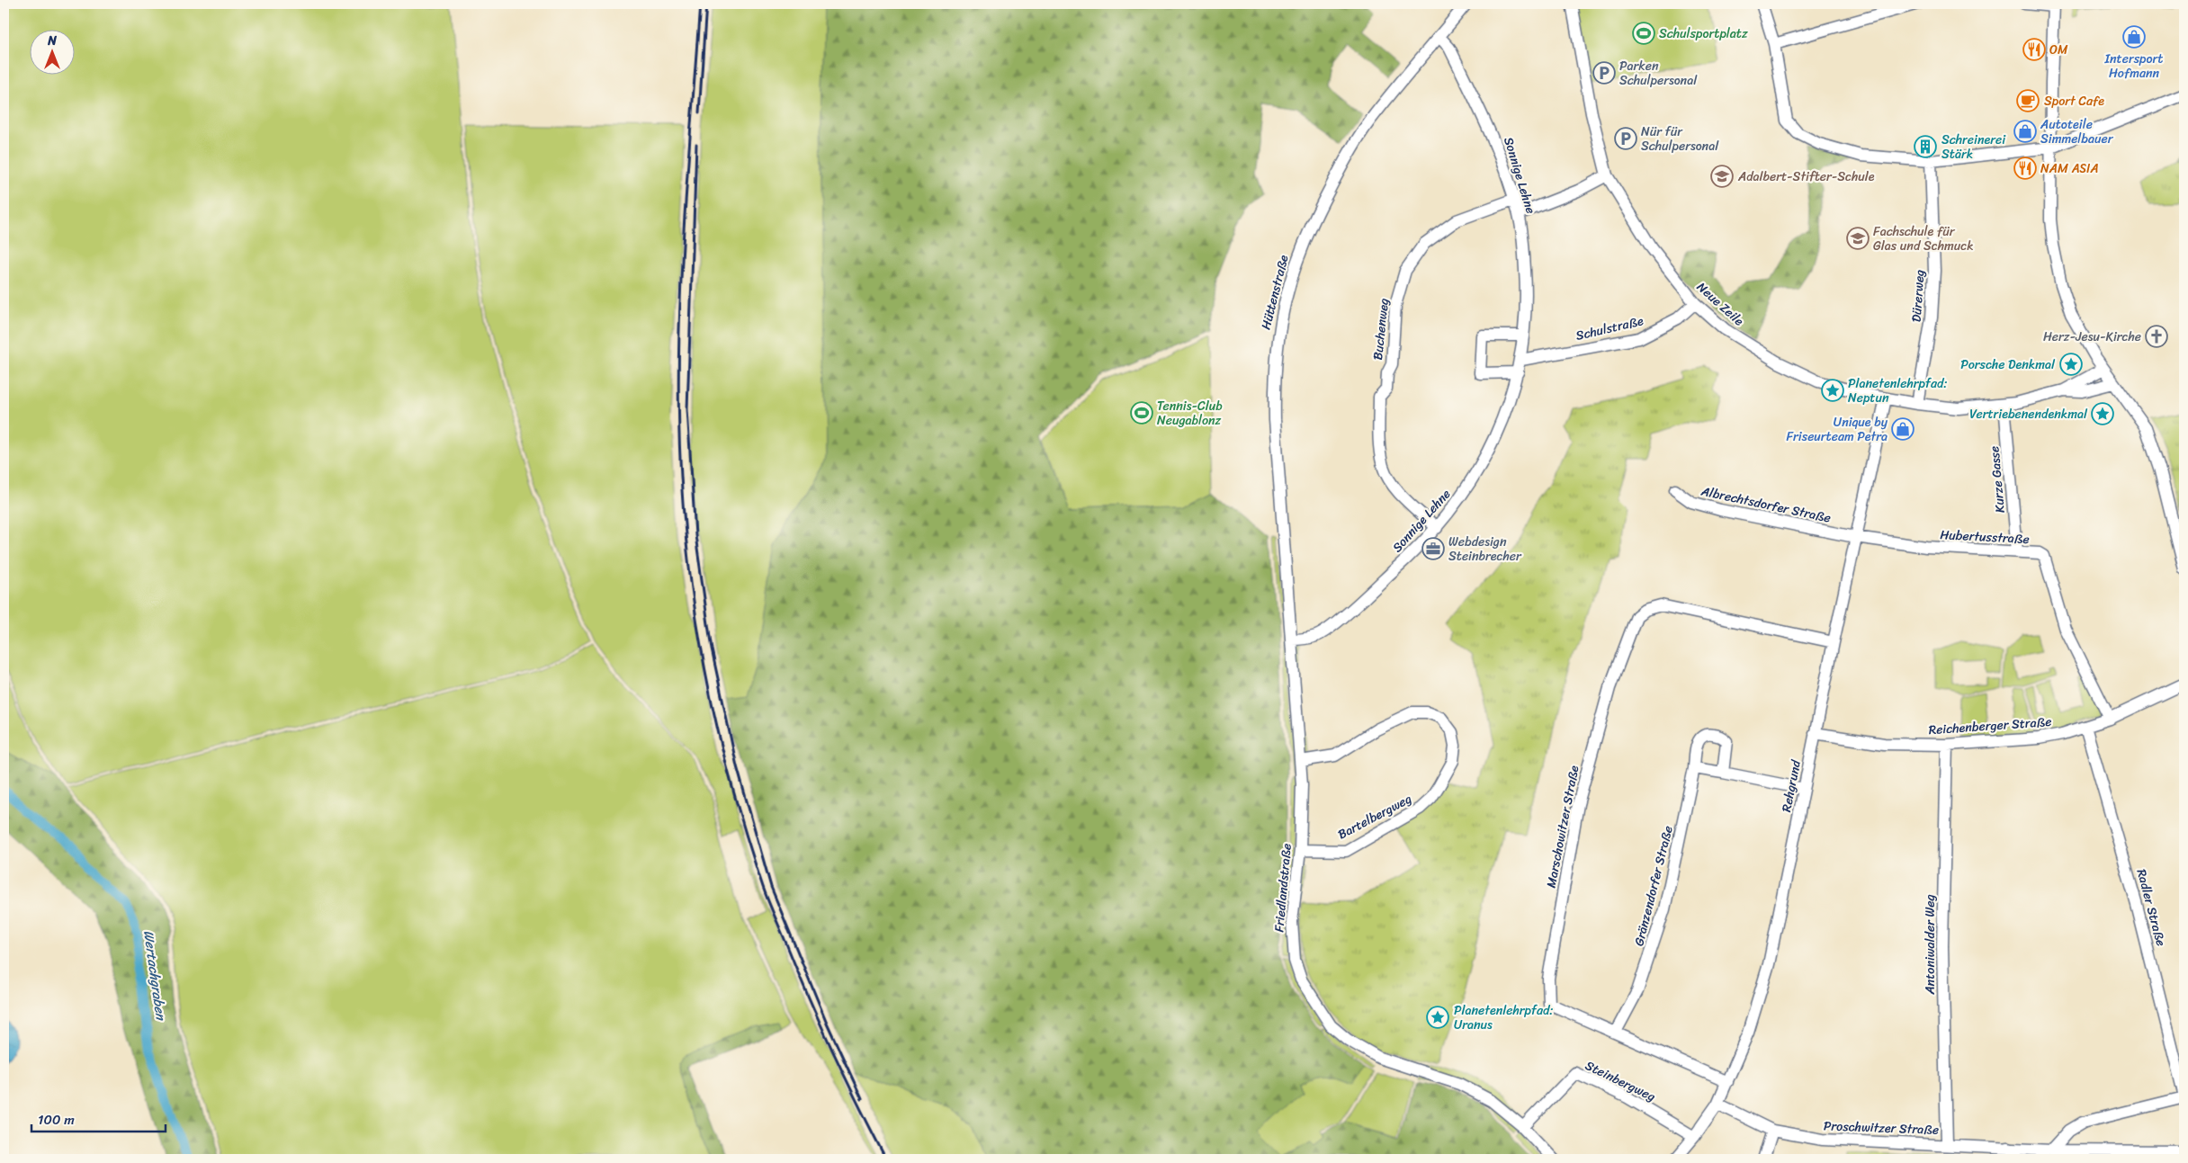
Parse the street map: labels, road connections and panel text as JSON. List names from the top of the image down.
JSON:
{
  "streets": {
    "street": [
      "Sonnige Lehne",
      "Hüttenstraße",
      "Dürerweg",
      "Neue Zeile",
      "Schulstraße",
      "Buchenweg",
      "Kurze Gasse",
      "Albrechtsdorfer Straße",
      "Hubertusstraße",
      "Reichenberger Straße",
      "Rehgrund",
      "Bartelbergweg",
      "Marschowitzer Straße",
      "Gränzendorfer Straße",
      "Friedlandstraße",
      "Radler Straße",
      "Antoniwalder Weg",
      "Steinbergweg",
      "Proschwitzer Straße"
    ]
  },
  "crossings": [
    ["Sonnige Lehne", "Hüttenstraße"],
    ["Sonnige Lehne", "Schulstraße"],
    ["Sonnige Lehne", "Buchenweg"],
    ["Sonnige Lehne", "Friedlandstraße"],
    ["Hüttenstraße", "Friedlandstraße"],
    ["Dürerweg", "Neue Zeile"],
    ["Neue Zeile", "Schulstraße"],
    ["Neue Zeile", "Kurze Gasse"],
    ["Neue Zeile", "Rehgrund"],
    ["Kurze Gasse", "Hubertusstraße"],
    ["Albrechtsdorfer Straße", "Hubertusstraße"],
    ["Albrechtsdorfer Straße", "Rehgrund"],
    ["Hubertusstraße", "Reichenberger Straße"],
    ["Hubertusstraße", "Rehgrund"],
    ["Reichenberger Straße", "Rehgrund"],
    ["Reichenberger Straße", "Radler Straße"],
    ["Reichenberger Straße", "Antoniwalder Weg"],
    ["Rehgrund", "Marschowitzer Straße"],
    ["Rehgrund", "Steinbergweg"],
    ["Rehgrund", "Proschwitzer Straße"],
    ["Bartelbergweg", "Friedlandstraße"],
    ["Marschowitzer Straße", "Gränzendorfer Straße"],
    ["Friedlandstraße", "Steinbergweg"],
    ["Antoniwalder Weg", "Proschwitzer Straße"]
  ],
  "water": ["Wertachgraben"],
  "places": {
    "sports": ["Schulsportplatz", "Tennis-Club Neugablonz"],
    "shop": ["Intersport Hofmann", "Autoteile Simmelbauer", "Unique by Friseurteam Petra"],
    "restaurant": ["OM", "NAM ASIA"],
    "parking": ["Parken Schulpersonal", "Nür für Schulpersonal"],
    "cafe": ["Sport Cafe"],
    "building": ["Schreinerei Stärk"],
    "school or university": ["Adalbert-Stifter-Schule", "Fachschule für Glas und Schmuck"],
    "church": ["Herz-Jesu-Kirche"],
    "place": [
      "Porsche Denkmal",
      "Planetenlehrpfad: Neptun",
      "Vertriebenendenkmal",
      "Planetenlehrpfad: Uranus"
    ],
    "office": ["Webdesign Steinbrecher"]
  },
  "scale_bar": "100 m",
  "north": "top"
}
